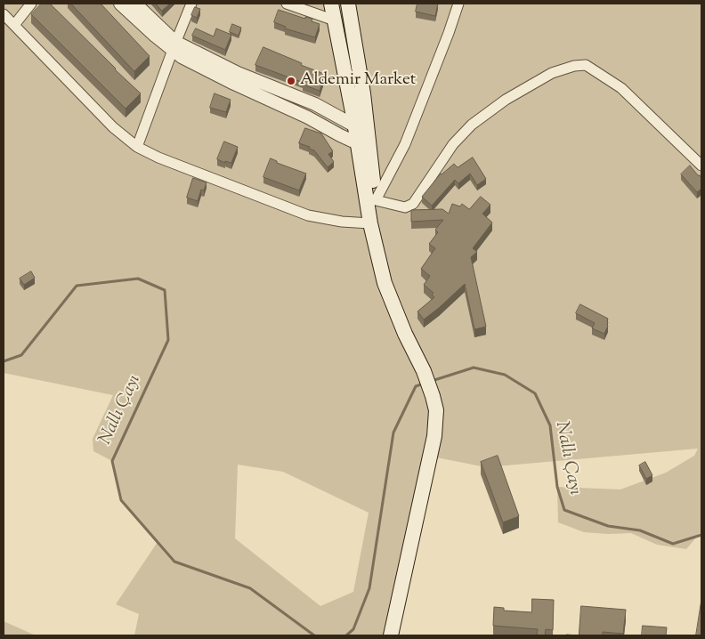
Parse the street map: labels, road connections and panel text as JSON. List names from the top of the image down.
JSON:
{
  "water": ["Nallı Çayı"],
  "places": ["Aldemir Market"]
}
